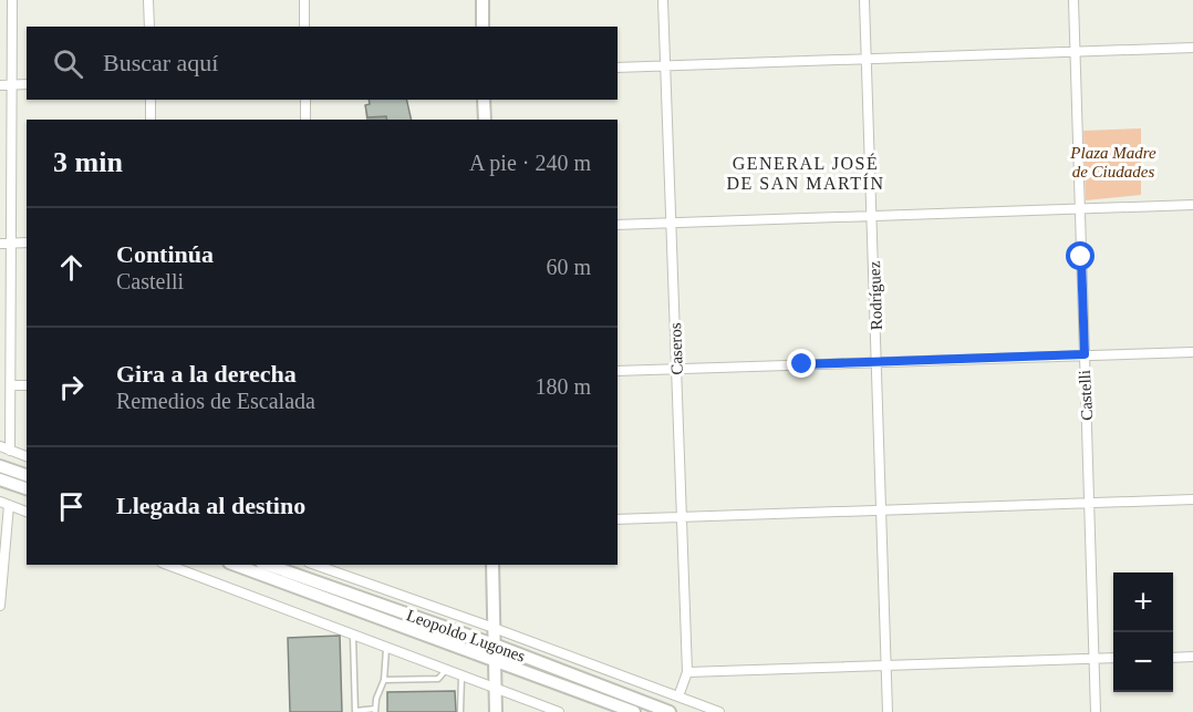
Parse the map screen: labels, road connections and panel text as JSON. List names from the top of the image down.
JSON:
{
  "streets": {
    "main road": ["Leopoldo Lugones"],
    "street": ["Rodríguez", "Caseros", "Castelli"]
  },
  "districts": ["GENERAL JOSÉ DE SAN MARTÍN"],
  "parks": ["Plaza Madre de Ciudades"],
  "page": {
    "search": "Buscar aquí",
    "heading": ["3 min", "A pie · 240 m"],
    "list": [
      ["Continúa", "Castelli", "60 m"],
      ["Gira a la derecha", "Remedios de Escalada", "180 m"],
      "Llegada al destino"
    ],
    "map_buttons": ["+", "−"]
  }
}
